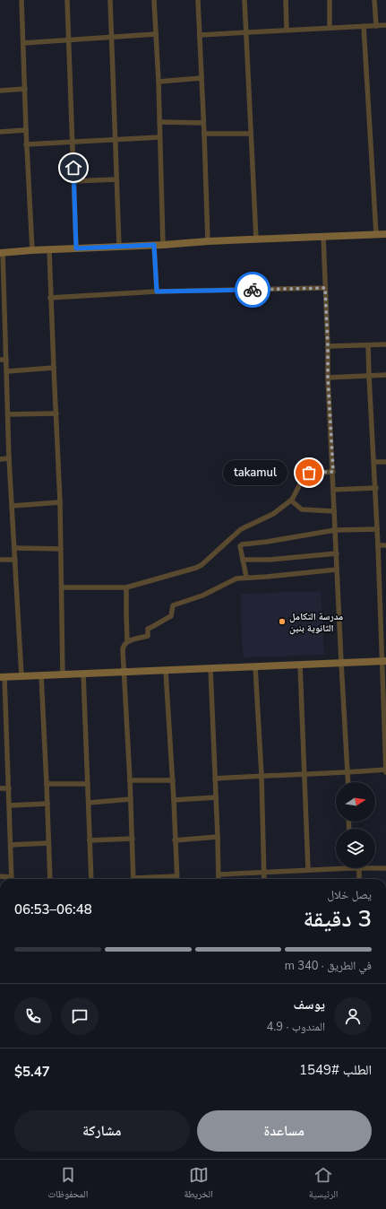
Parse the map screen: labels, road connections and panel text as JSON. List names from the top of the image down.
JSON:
{
  "places": ["takamul", "مدرسة التكامل الثانوية بنين"],
  "north": "right",
  "page": {
    "bubble": "takamul",
    "heading": ["3 دقيقة", "يصل خلال", "06:48–06:53"],
    "panel": [
      "يوسف",
      "المندوب · 4.9",
      "الطلب #1549",
      "$5.47"
    ],
    "bar": "في الطريق · 340 m",
    "buttons": ["مساعدة", "مشاركة"],
    "tabs": ["الرئيسية", "الخريطة", "المحفوظات"]
  }
}
